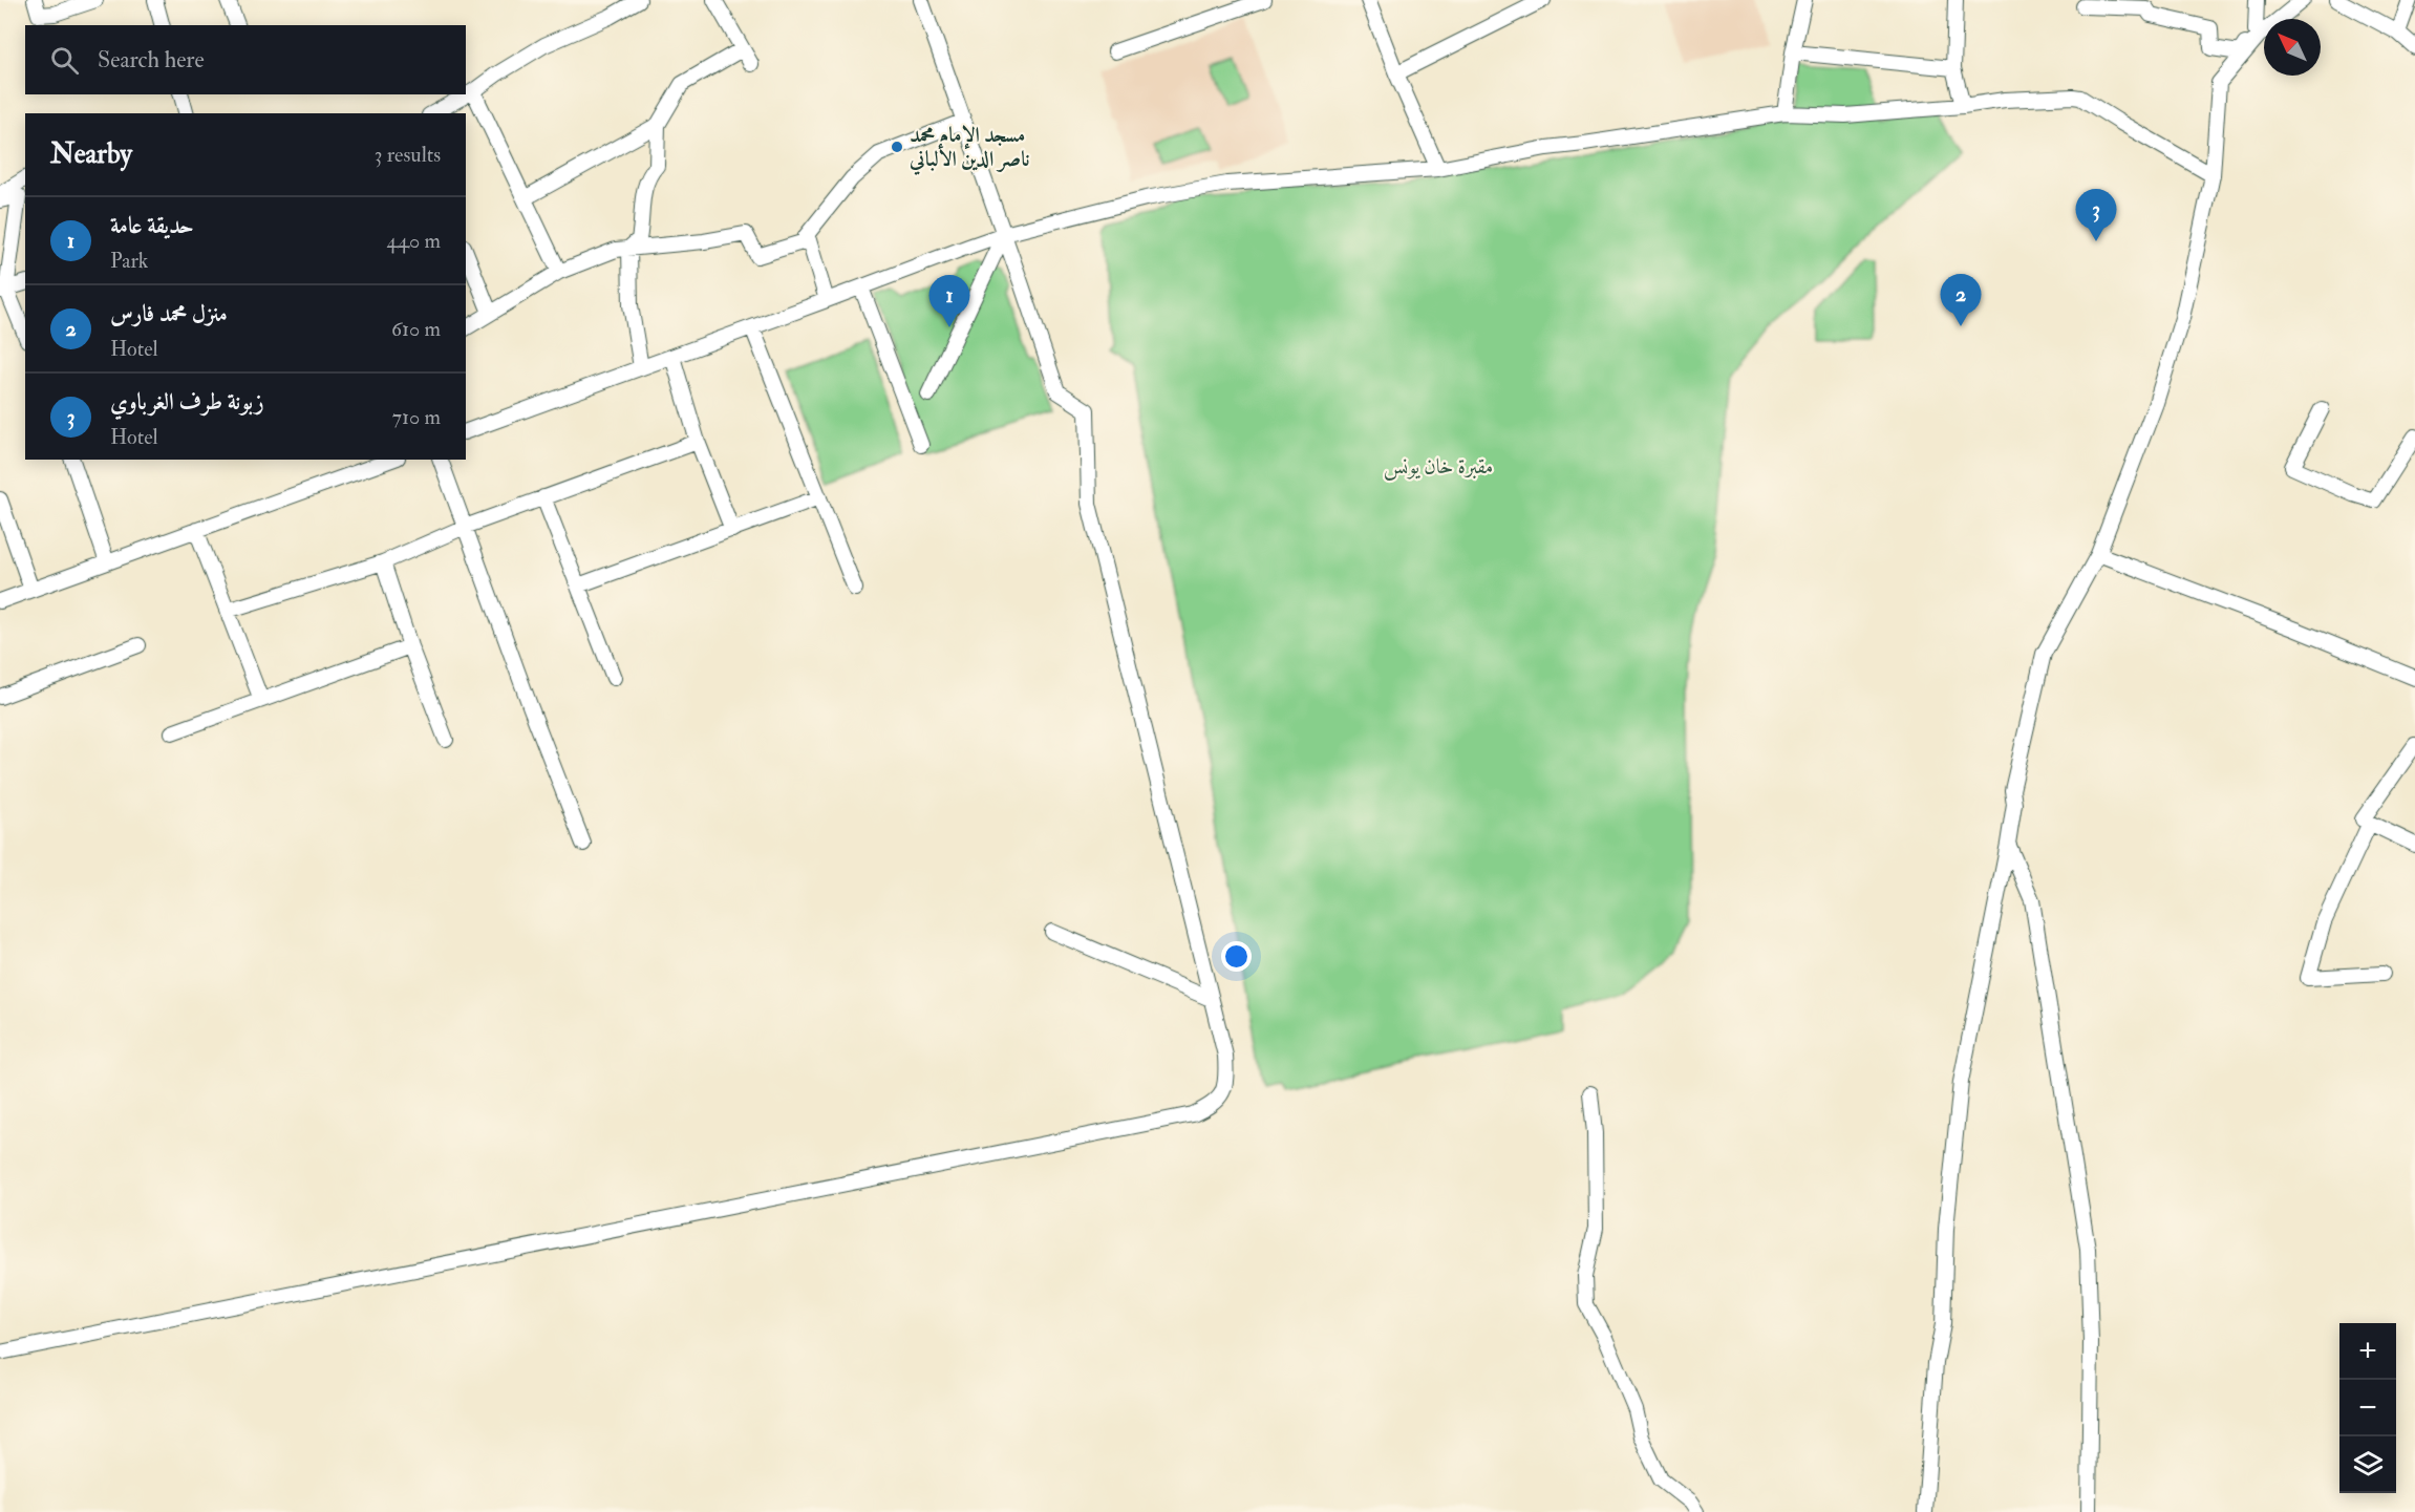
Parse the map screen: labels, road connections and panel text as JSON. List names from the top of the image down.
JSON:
{
  "parks": ["مقبرة خان يونس"],
  "places": ["مسجد الإمام محمد ناصر الدين الألباني"],
  "north": "top left",
  "page": {
    "search": "Search here",
    "heading": ["Nearby", "3 results"],
    "pins": ["3", "2", "1"],
    "list": [
      {
        "mark": "1",
        "name": "حديقة عامة",
        "note": "Park",
        "value": "440 m"
      },
      {
        "mark": "2",
        "name": "منزل محمد فارس",
        "note": "Hotel",
        "value": "610 m"
      },
      {
        "mark": "3",
        "name": "زبونة طرف الغرباوي",
        "note": "Hotel",
        "value": "710 m"
      }
    ],
    "map_buttons": ["+", "−"]
  }
}
